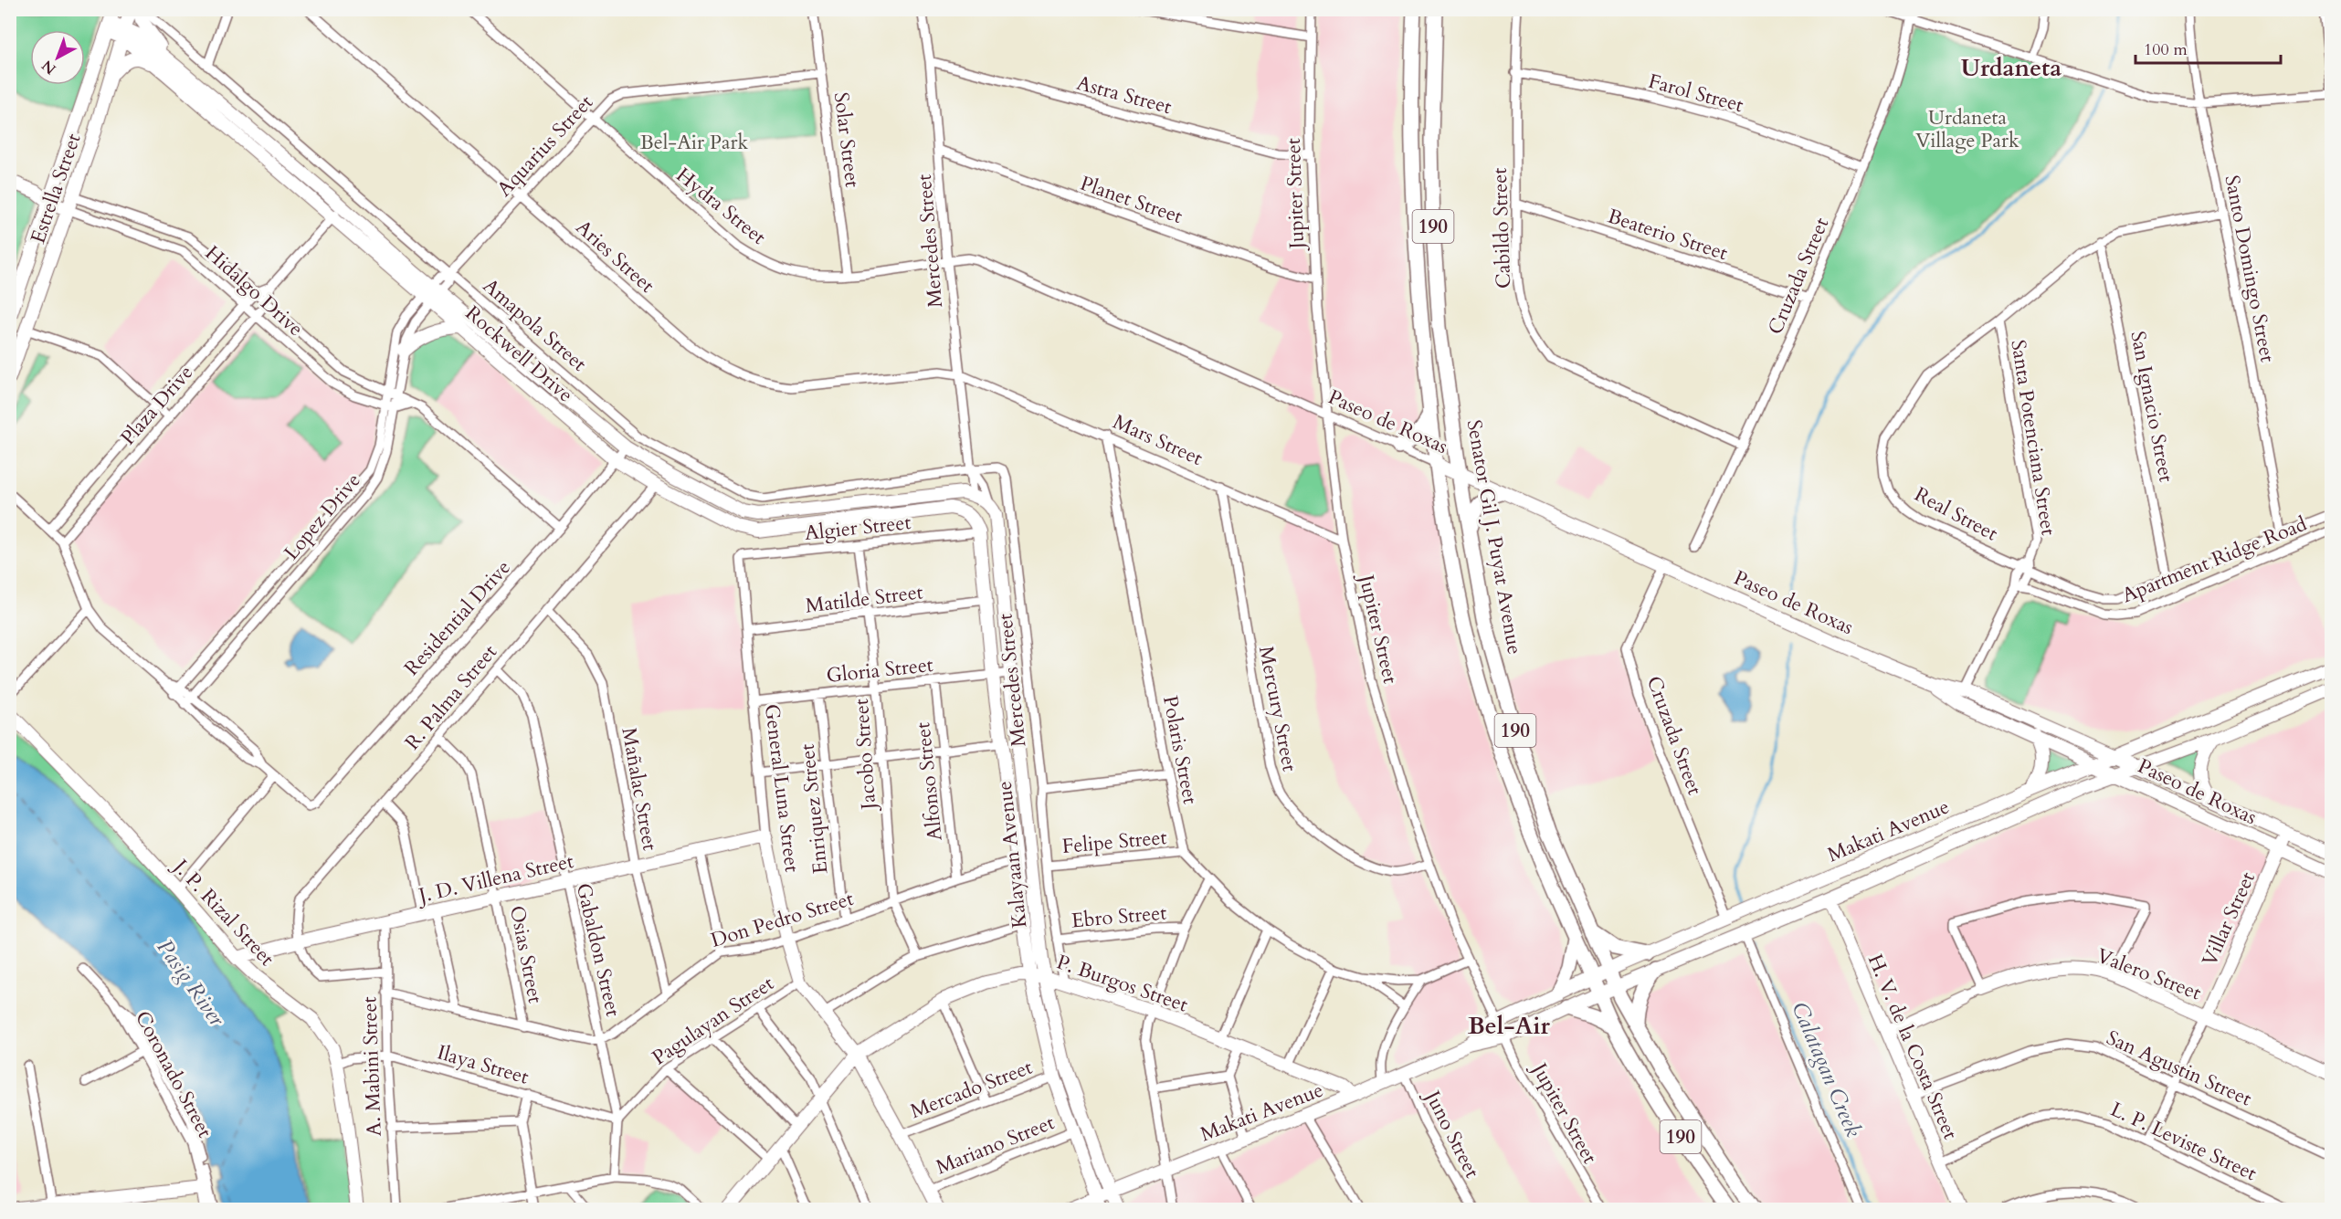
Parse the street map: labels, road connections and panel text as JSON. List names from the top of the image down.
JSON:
{
  "streets": {
    "main road": [
      "Estrella Street",
      "190",
      "Rockwell Drive",
      "Paseo de Roxas",
      "Senator Gil J. Puyat Avenue",
      "General Luna Street",
      "Makati Avenue",
      "Kalayaan Avenue",
      "J. D. Villena Street",
      "J. P. Rizal Street",
      "Villar Street",
      "Valero Street",
      "P. Burgos Street",
      "H. V. de la Costa Street",
      "Coronado Street"
    ],
    "street": [
      "Farol Street",
      "Astra Street",
      "Solar Street",
      "Aquarius Street",
      "Jupiter Street",
      "Planet Street",
      "Hydra Street",
      "Cabildo Street",
      "Beaterio Street",
      "Mercedes Street",
      "Aries Street",
      "Santo Domingo Street",
      "Cruzada Street",
      "Hidalgo Drive",
      "Amapola Street",
      "Plaza Drive",
      "San Ignacio Street",
      "Santa Potenciana Street",
      "Mars Street",
      "Real Street",
      "Lopez Drive",
      "Algier Street",
      "Apartment Ridge Road",
      "Matilde Street",
      "Residential Drive",
      "Gloria Street",
      "R. Palma Street",
      "Mercury Street",
      "Polaris Street",
      "Jacobo Street",
      "Alfonso Street",
      "Mañalac Street",
      "Enriquez Street",
      "Felipe Street",
      "Ebro Street",
      "Don Pedro Street",
      "Gabaldon Street",
      "Osias Street",
      "Pagulayan Street",
      "Ilaya Street",
      "A. Mabini Street",
      "San Agustin Street",
      "Mercado Street",
      "Juno Street",
      "L. P. Leviste Street",
      "Mariano Street"
    ]
  },
  "crossings": [
    ["Farol Street", "Cabildo Street"],
    ["Farol Street", "Cruzada Street"],
    ["Astra Street", "Jupiter Street"],
    ["Astra Street", "Mercedes Street"],
    ["Solar Street", "Aquarius Street"],
    ["Solar Street", "Hydra Street"],
    ["Aquarius Street", "Hydra Street"],
    ["Aquarius Street", "Aries Street"],
    ["Aquarius Street", "Amapola Street"],
    ["Aquarius Street", "Rockwell Drive"],
    ["Aquarius Street", "Lopez Drive"],
    ["Estrella Street", "Hidalgo Drive"],
    ["Estrella Street", "Rockwell Drive"],
    ["Jupiter Street", "Planet Street"],
    ["Jupiter Street", "Paseo de Roxas"],
    ["Jupiter Street", "Mars Street"],
    ["Jupiter Street", "Mercury Street"],
    ["Jupiter Street", "Polaris Street"],
    ["Jupiter Street", "Makati Avenue"],
    ["Planet Street", "Mercedes Street"],
    ["Hydra Street", "Mercedes Street"],
    ["Hydra Street", "Paseo de Roxas"],
    ["Cabildo Street", "Beaterio Street"],
    ["Cabildo Street", "Cruzada Street"],
    ["Beaterio Street", "Cruzada Street"],
    ["Mercedes Street", "Aries Street"],
    ["Mercedes Street", "Amapola Street"],
    ["Mercedes Street", "Rockwell Drive"],
    ["Mercedes Street", "Paseo de Roxas"],
    ["Mercedes Street", "Mars Street"],
    ["Mercedes Street", "Felipe Street"],
    ["Mercedes Street", "Kalayaan Avenue"],
    ["Mercedes Street", "Ebro Street"],
    ["Mercedes Street", "P. Burgos Street"],
    ["Aries Street", "Mars Street"],
    ["Santo Domingo Street", "Real Street"],
    ["Cruzada Street", "Paseo de Roxas"],
    ["Cruzada Street", "Makati Avenue"],
    ["Hidalgo Drive", "Plaza Drive"],
    ["Hidalgo Drive", "Lopez Drive"],
    ["Hidalgo Drive", "Residential Drive"],
    ["Rockwell Drive", "Plaza Drive"],
    ["Rockwell Drive", "Lopez Drive"],
    ["Rockwell Drive", "Algier Street"],
    ["Rockwell Drive", "Residential Drive"],
    ["Rockwell Drive", "R. Palma Street"],
    ["Rockwell Drive", "Kalayaan Avenue"],
    ["San Ignacio Street", "Real Street"],
    ["Paseo de Roxas", "Santa Potenciana Street"],
    ["Paseo de Roxas", "Senator Gil J. Puyat Avenue"],
    ["Paseo de Roxas", "Makati Avenue"],
    ["Paseo de Roxas", "Villar Street"],
    ["Santa Potenciana Street", "Real Street"],
    ["Santa Potenciana Street", "Apartment Ridge Road"],
    ["Mars Street", "Mercury Street"],
    ["Mars Street", "Polaris Street"],
    ["Algier Street", "Jacobo Street"],
    ["Algier Street", "General Luna Street"],
    ["Algier Street", "Kalayaan Avenue"],
    ["Senator Gil J. Puyat Avenue", "Makati Avenue"],
    ["Matilde Street", "Jacobo Street"],
    ["Matilde Street", "General Luna Street"],
    ["Matilde Street", "Kalayaan Avenue"],
    ["Gloria Street", "Jacobo Street"],
    ["Gloria Street", "Alfonso Street"],
    ["Gloria Street", "General Luna Street"],
    ["Gloria Street", "Enriquez Street"],
    ["Gloria Street", "Kalayaan Avenue"],
    ["R. Palma Street", "Mañalac Street"],
    ["R. Palma Street", "J. D. Villena Street"],
    ["R. Palma Street", "Gabaldon Street"],
    ["R. Palma Street", "Osias Street"],
    ["Polaris Street", "Felipe Street"],
    ["Jacobo Street", "Don Pedro Street"],
    ["Alfonso Street", "Don Pedro Street"],
    ["General Luna Street", "J. D. Villena Street"],
    ["General Luna Street", "Don Pedro Street"],
    ["General Luna Street", "P. Burgos Street"],
    ["General Luna Street", "Pagulayan Street"],
    ["General Luna Street", "Mercado Street"],
    ["General Luna Street", "Mariano Street"],
    ["Mañalac Street", "J. D. Villena Street"],
    ["Mañalac Street", "Don Pedro Street"],
    ["Enriquez Street", "Don Pedro Street"],
    ["Makati Avenue", "Kalayaan Avenue"],
    ["Makati Avenue", "P. Burgos Street"],
    ["Makati Avenue", "H. V. de la Costa Street"],
    ["Makati Avenue", "Juno Street"],
    ["Kalayaan Avenue", "Don Pedro Street"],
    ["Kalayaan Avenue", "P. Burgos Street"],
    ["Kalayaan Avenue", "Mercado Street"],
    ["Kalayaan Avenue", "Mariano Street"],
    ["J. D. Villena Street", "J. P. Rizal Street"],
    ["J. D. Villena Street", "Gabaldon Street"],
    ["J. D. Villena Street", "Osias Street"],
    ["J. D. Villena Street", "A. Mabini Street"],
    ["J. P. Rizal Street", "Ilaya Street"],
    ["Don Pedro Street", "Gabaldon Street"],
    ["Villar Street", "Valero Street"],
    ["Villar Street", "San Agustin Street"],
    ["Villar Street", "L. P. Leviste Street"],
    ["Gabaldon Street", "Pagulayan Street"],
    ["Gabaldon Street", "Ilaya Street"],
    ["Valero Street", "H. V. de la Costa Street"],
    ["Pagulayan Street", "Ilaya Street"],
    ["H. V. de la Costa Street", "San Agustin Street"],
    ["H. V. de la Costa Street", "L. P. Leviste Street"],
    ["Ilaya Street", "A. Mabini Street"]
  ],
  "districts": ["Urdaneta", "Bel-Air"],
  "water": ["Pasig River", "Calatagan Creek"],
  "parks": ["Urdaneta Village Park", "Bel-Air Park"],
  "scale_bar": "100 m",
  "north": "bottom left"
}
